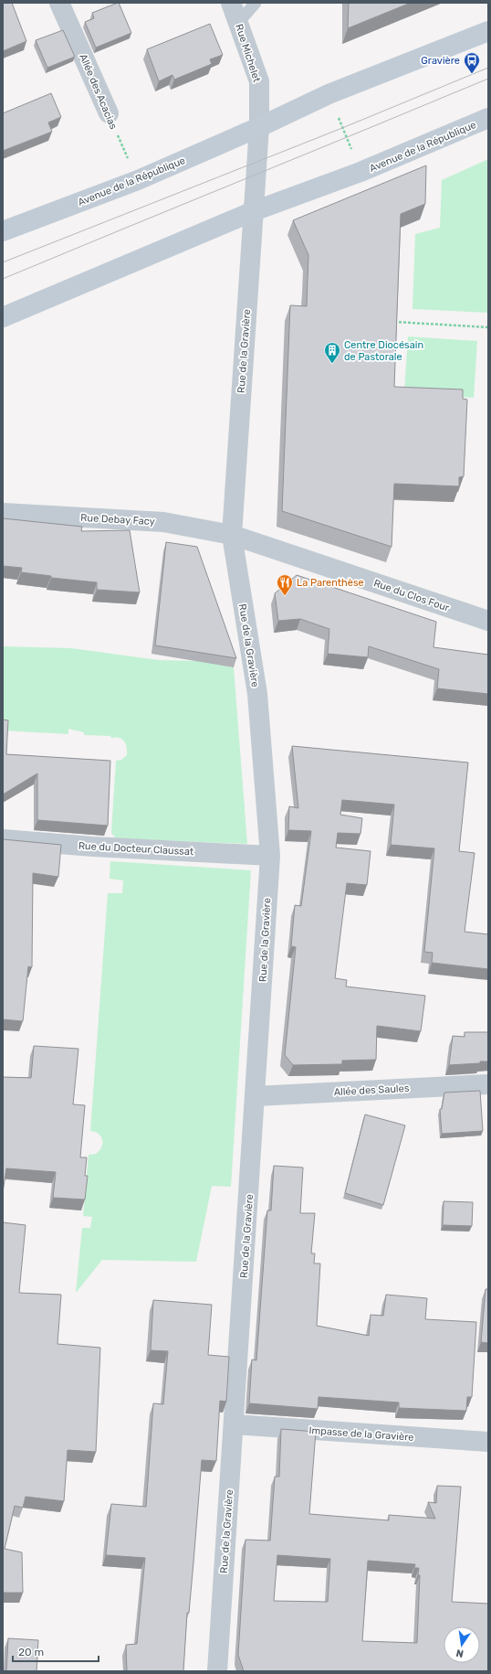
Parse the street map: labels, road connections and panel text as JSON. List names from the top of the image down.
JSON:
{
  "streets": {
    "main road": ["Avenue de la République"],
    "street": [
      "Rue Michelet",
      "Allée des Acacias",
      "Rue de la Gravière",
      "Rue Debay Facy",
      "Rue du Clos Four",
      "Rue du Docteur Claussat",
      "Allée des Saules",
      "Impasse de la Gravière"
    ]
  },
  "crossings": [
    ["Rue Michelet", "Avenue de la République"],
    ["Allée des Acacias", "Avenue de la République"],
    ["Avenue de la République", "Rue de la Gravière"],
    ["Rue de la Gravière", "Rue Debay Facy"],
    ["Rue de la Gravière", "Rue du Clos Four"],
    ["Rue de la Gravière", "Rue du Docteur Claussat"],
    ["Rue de la Gravière", "Allée des Saules"],
    ["Rue de la Gravière", "Impasse de la Gravière"],
    ["Rue Debay Facy", "Rue du Clos Four"]
  ],
  "places": {
    "bus stop": ["Gravière"],
    "building": ["Centre Diocésain de Pastorale"],
    "restaurant": ["La Parenthèse"]
  },
  "scale_bar": "20 m",
  "north": "bottom"
}
